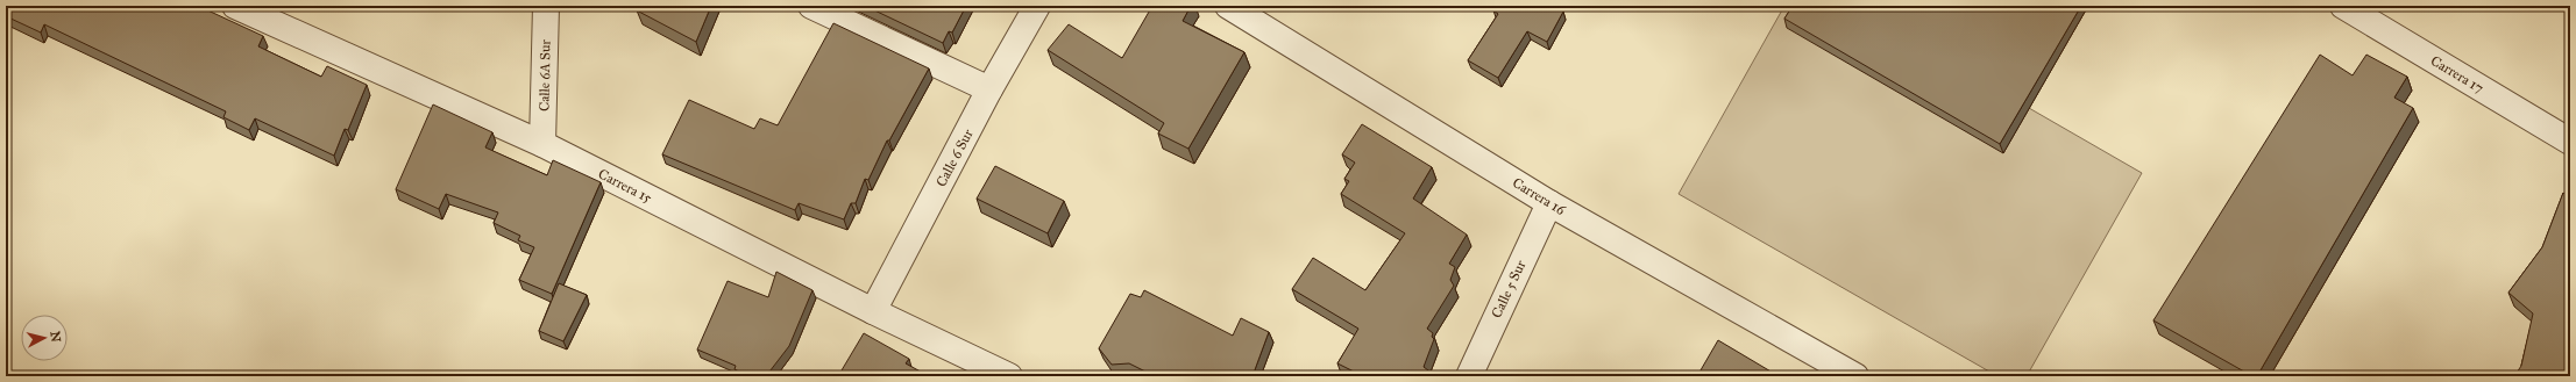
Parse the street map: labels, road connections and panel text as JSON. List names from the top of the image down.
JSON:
{
  "streets": {
    "street": [
      "Carrera 17",
      "Calle 6A Sur",
      "Calle 6 Sur",
      "Carrera 15",
      "Carrera 16",
      "Calle 5 Sur"
    ]
  },
  "crossings": [
    ["Calle 6A Sur", "Carrera 15"],
    ["Calle 6 Sur", "Carrera 15"],
    ["Carrera 16", "Calle 5 Sur"]
  ],
  "north": "right"
}
